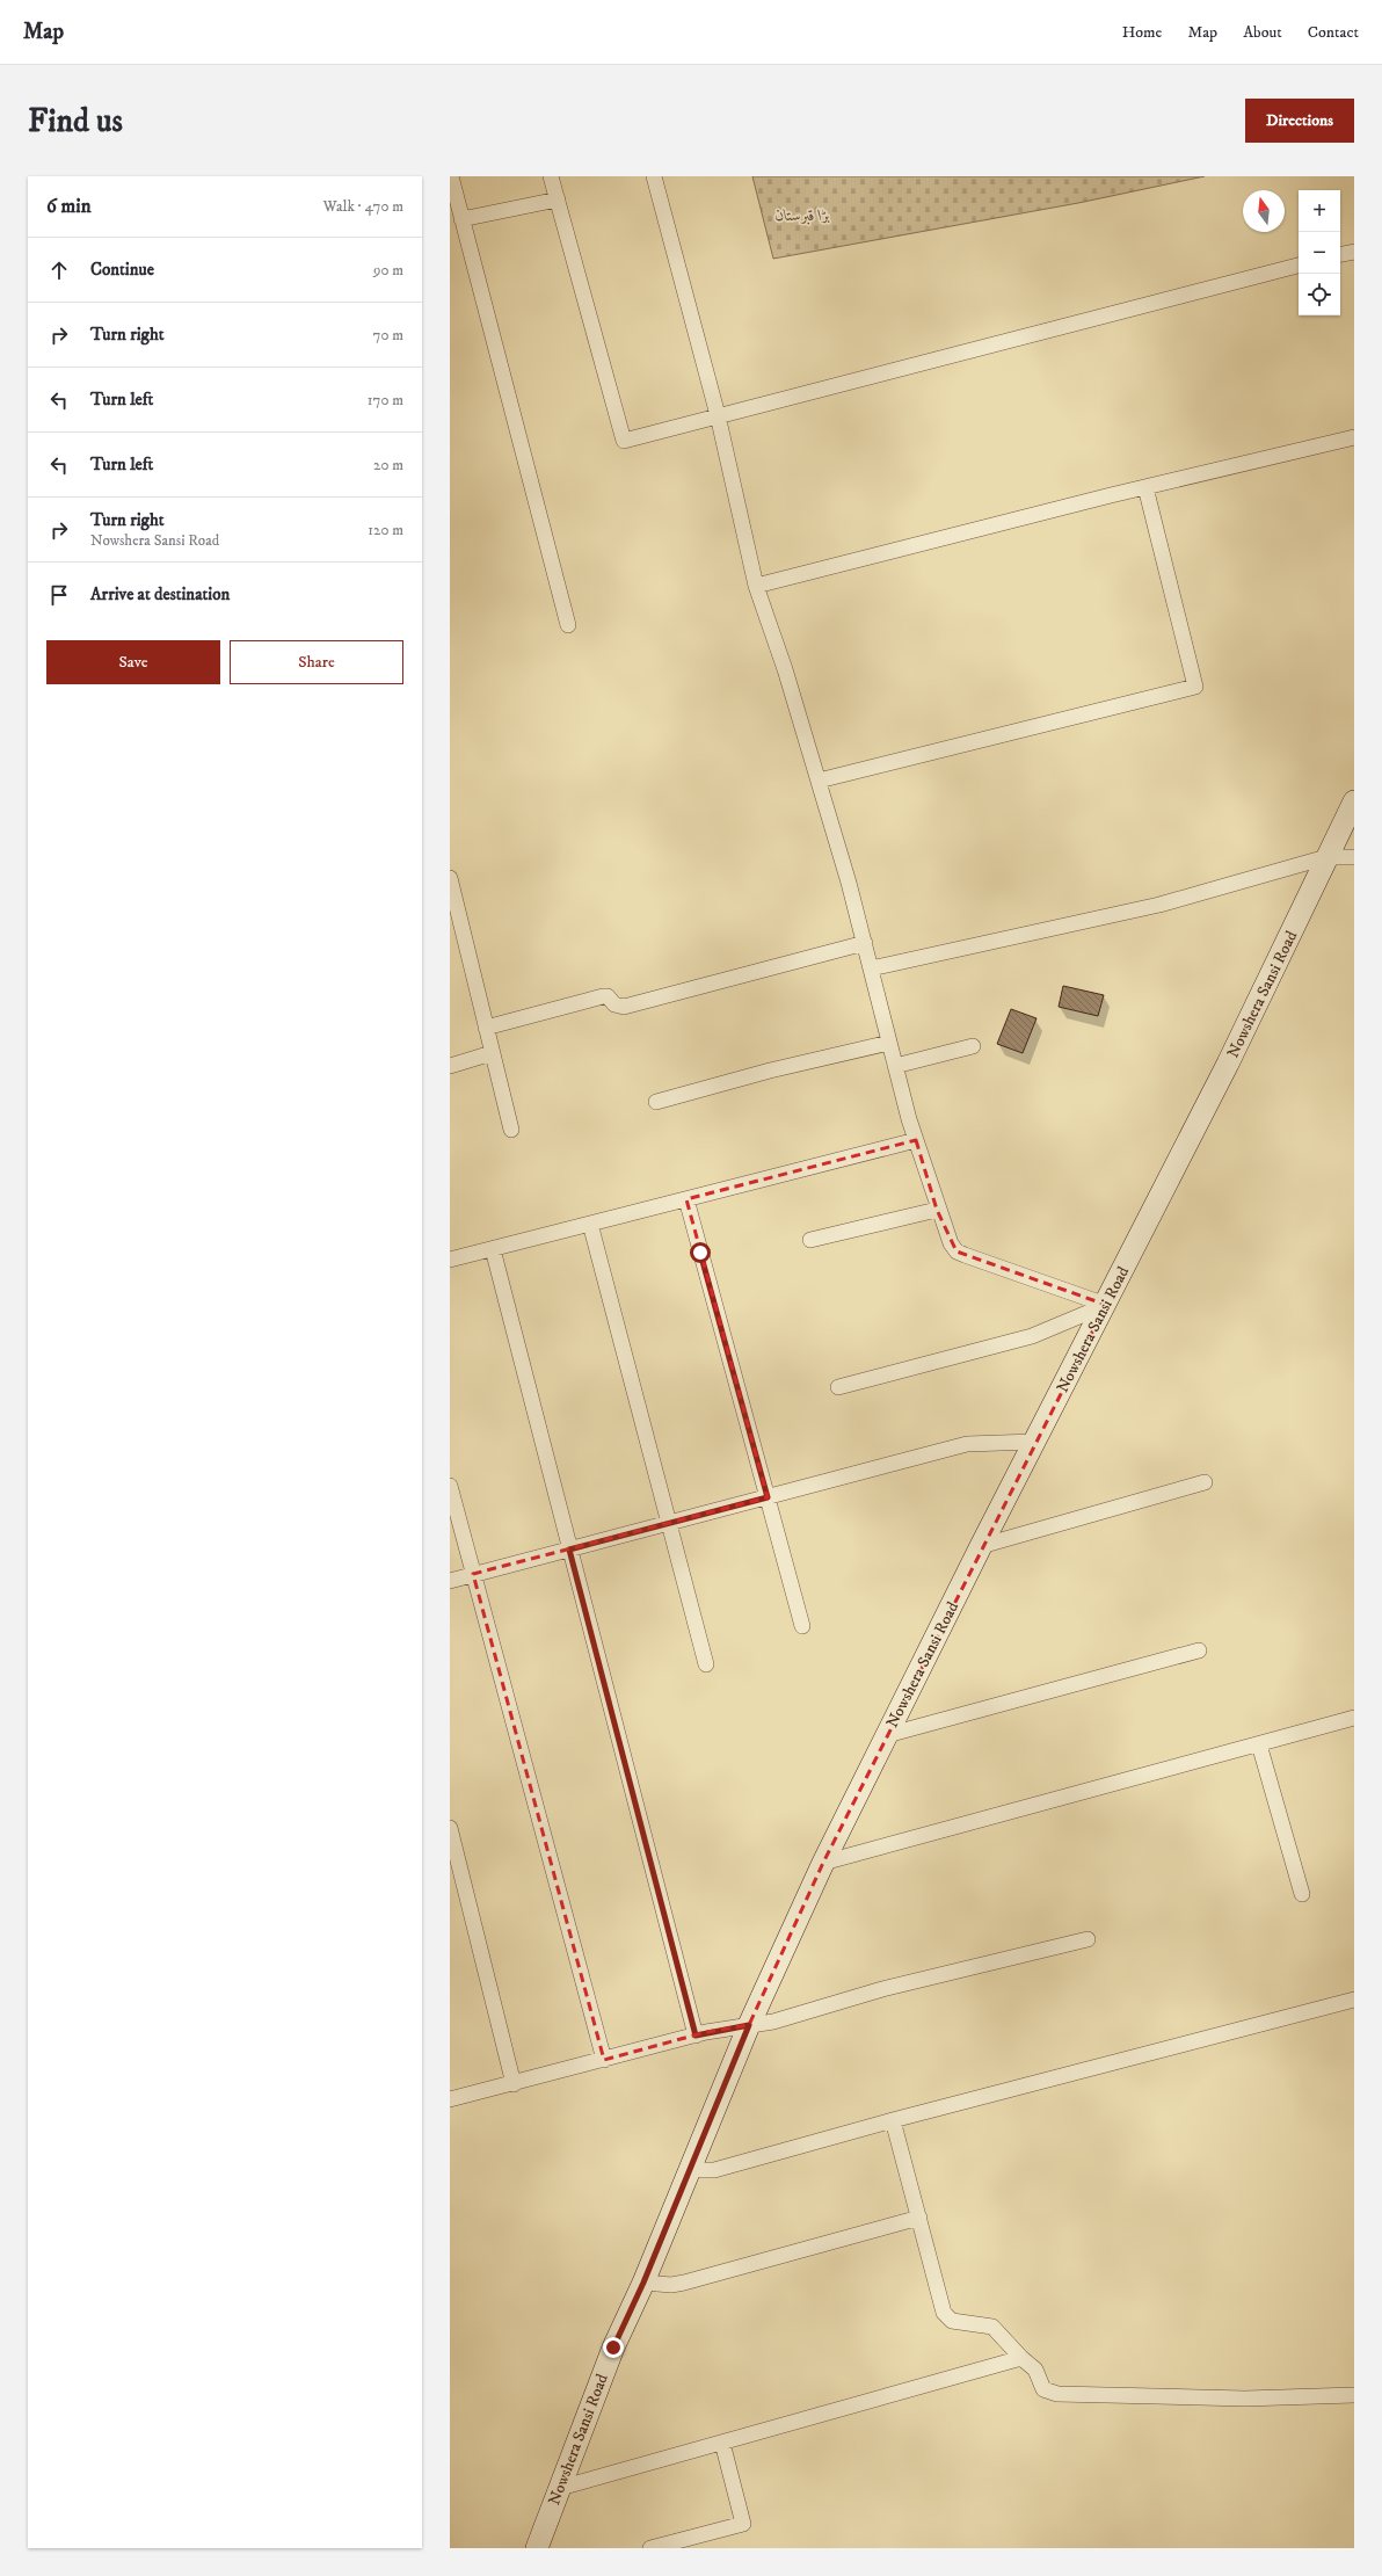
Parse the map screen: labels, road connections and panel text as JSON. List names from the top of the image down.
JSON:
{
  "streets": {
    "main road": ["Nowshera Sansi Road"]
  },
  "parks": ["بڑا قبرستان"],
  "north": "top",
  "page": {
    "header": "Map",
    "nav": [
      "Home",
      "Map",
      "About",
      "Contact"
    ],
    "buttons": [
      "Directions",
      ["Save", "Share"]
    ],
    "title": "Find us",
    "heading": ["6 min", "Walk · 470 m"],
    "map_buttons": ["+", "−"],
    "list": [
      ["Continue", "90 m"],
      ["Turn right", "70 m"],
      ["Turn left", "170 m"],
      ["Turn left", "20 m"],
      ["Turn right", "Nowshera Sansi Road", "120 m"],
      "Arrive at destination"
    ]
  }
}
